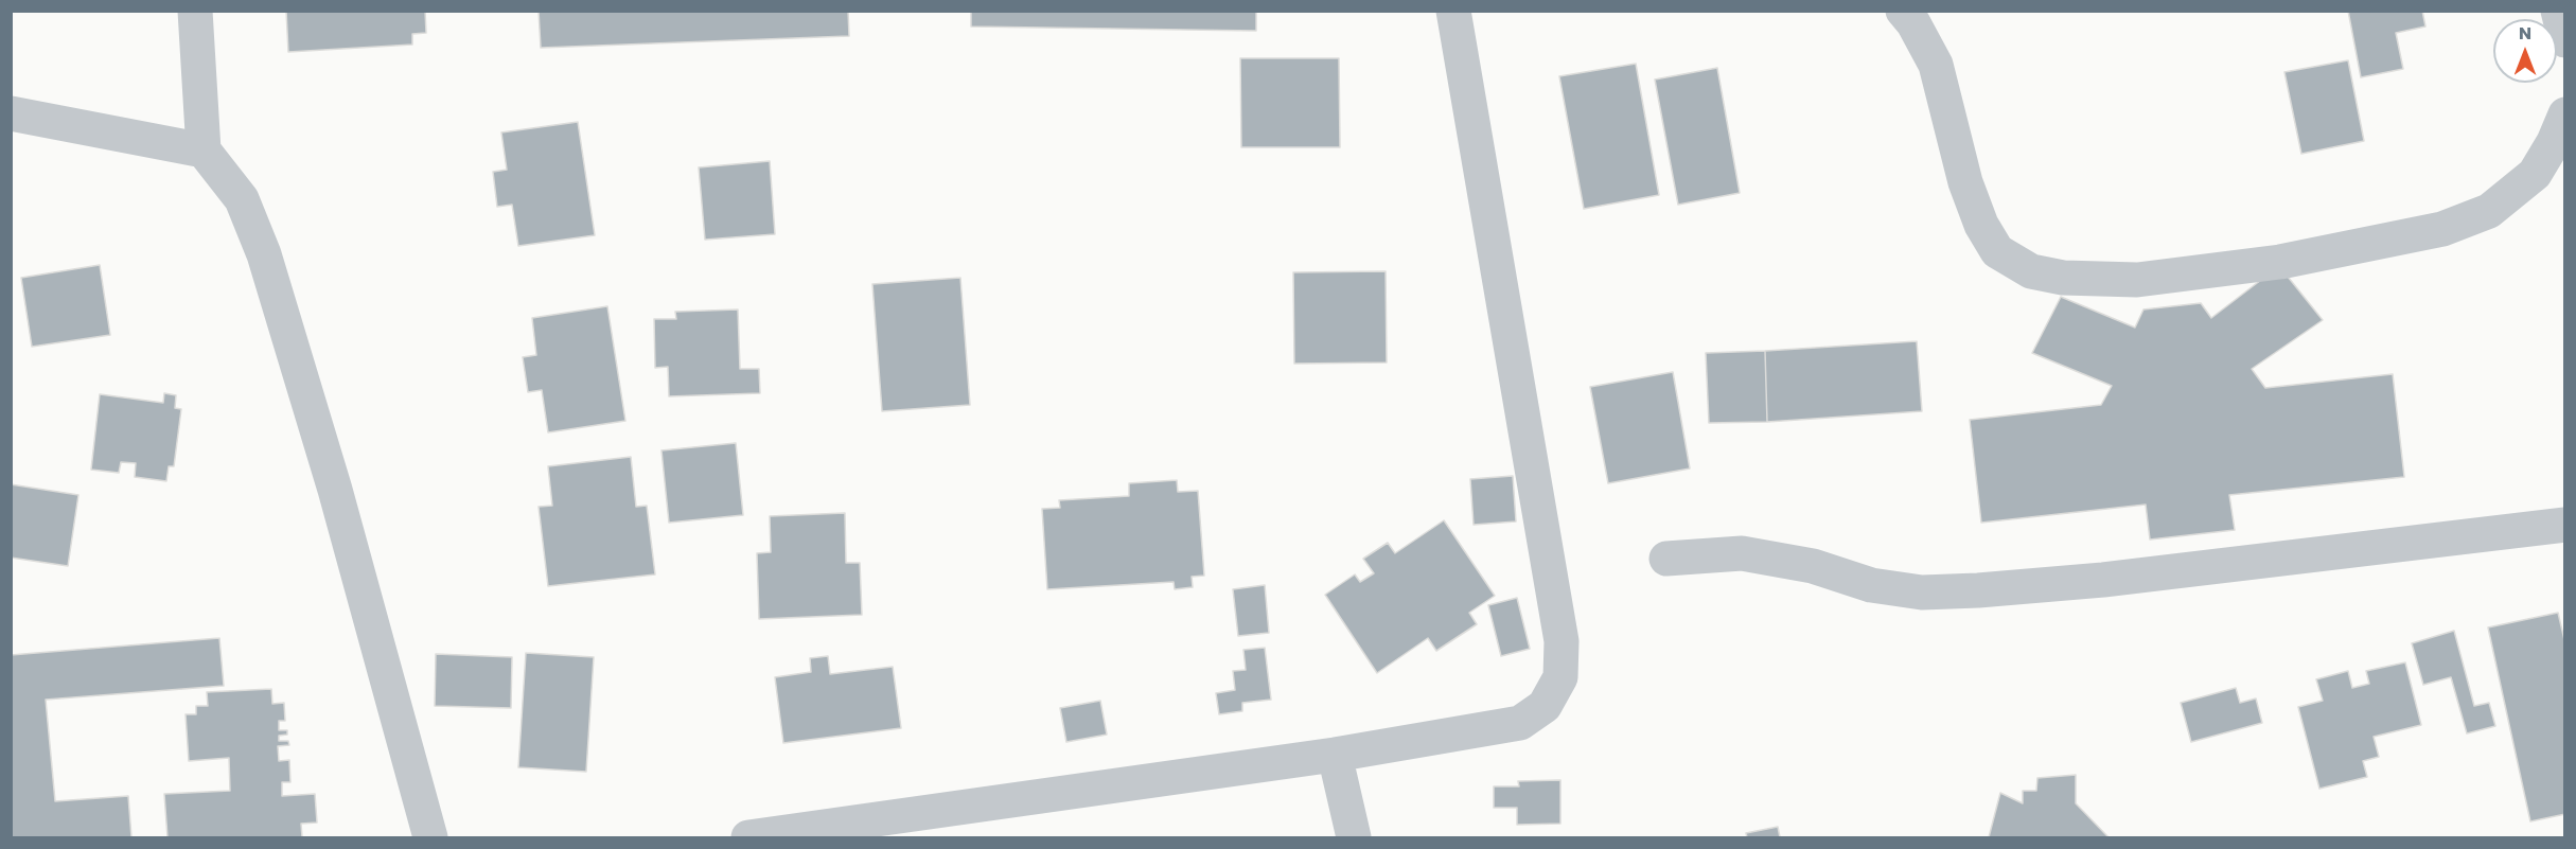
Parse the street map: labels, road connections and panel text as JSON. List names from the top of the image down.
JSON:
{
  "north": "top"
}
